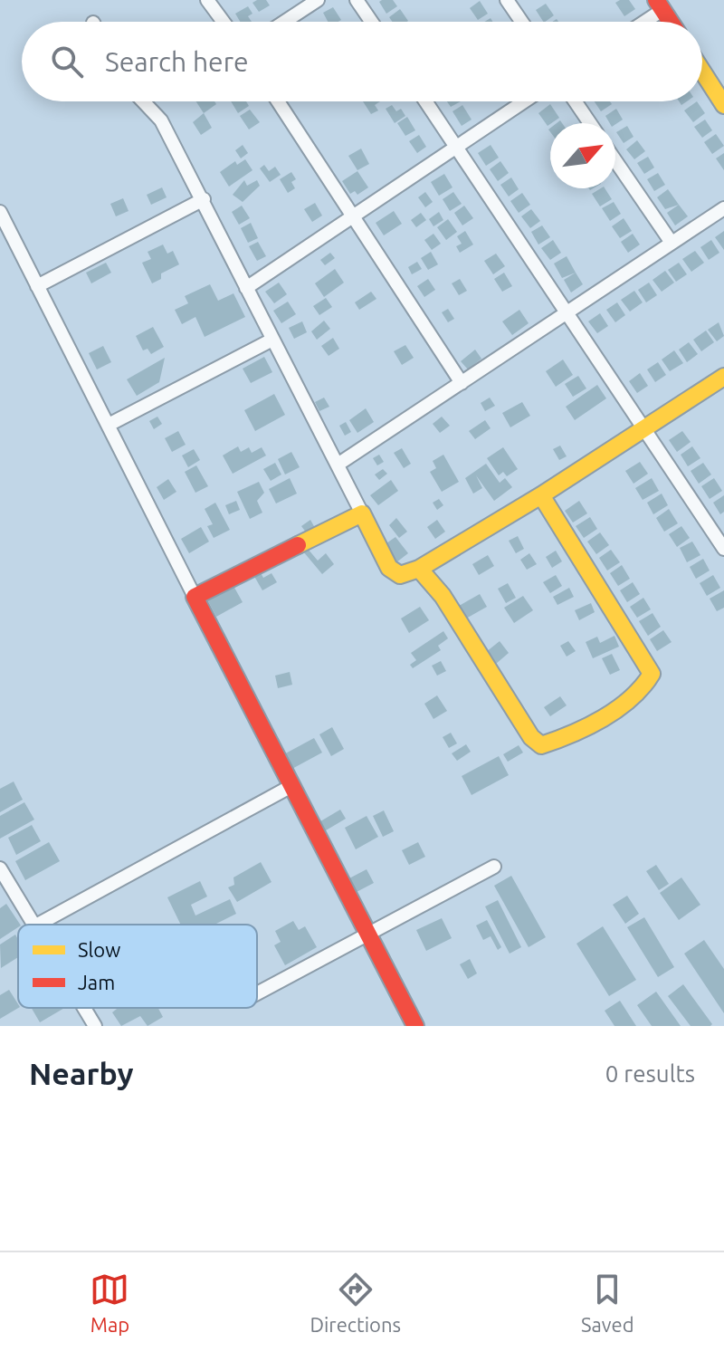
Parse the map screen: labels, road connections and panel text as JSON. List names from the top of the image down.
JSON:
{
  "legend": ["Slow", "Jam"],
  "north": "top right",
  "page": {
    "search": "Search here",
    "heading": ["Nearby", "0 results"],
    "nav": ["Map", "Directions", "Saved"]
  }
}
